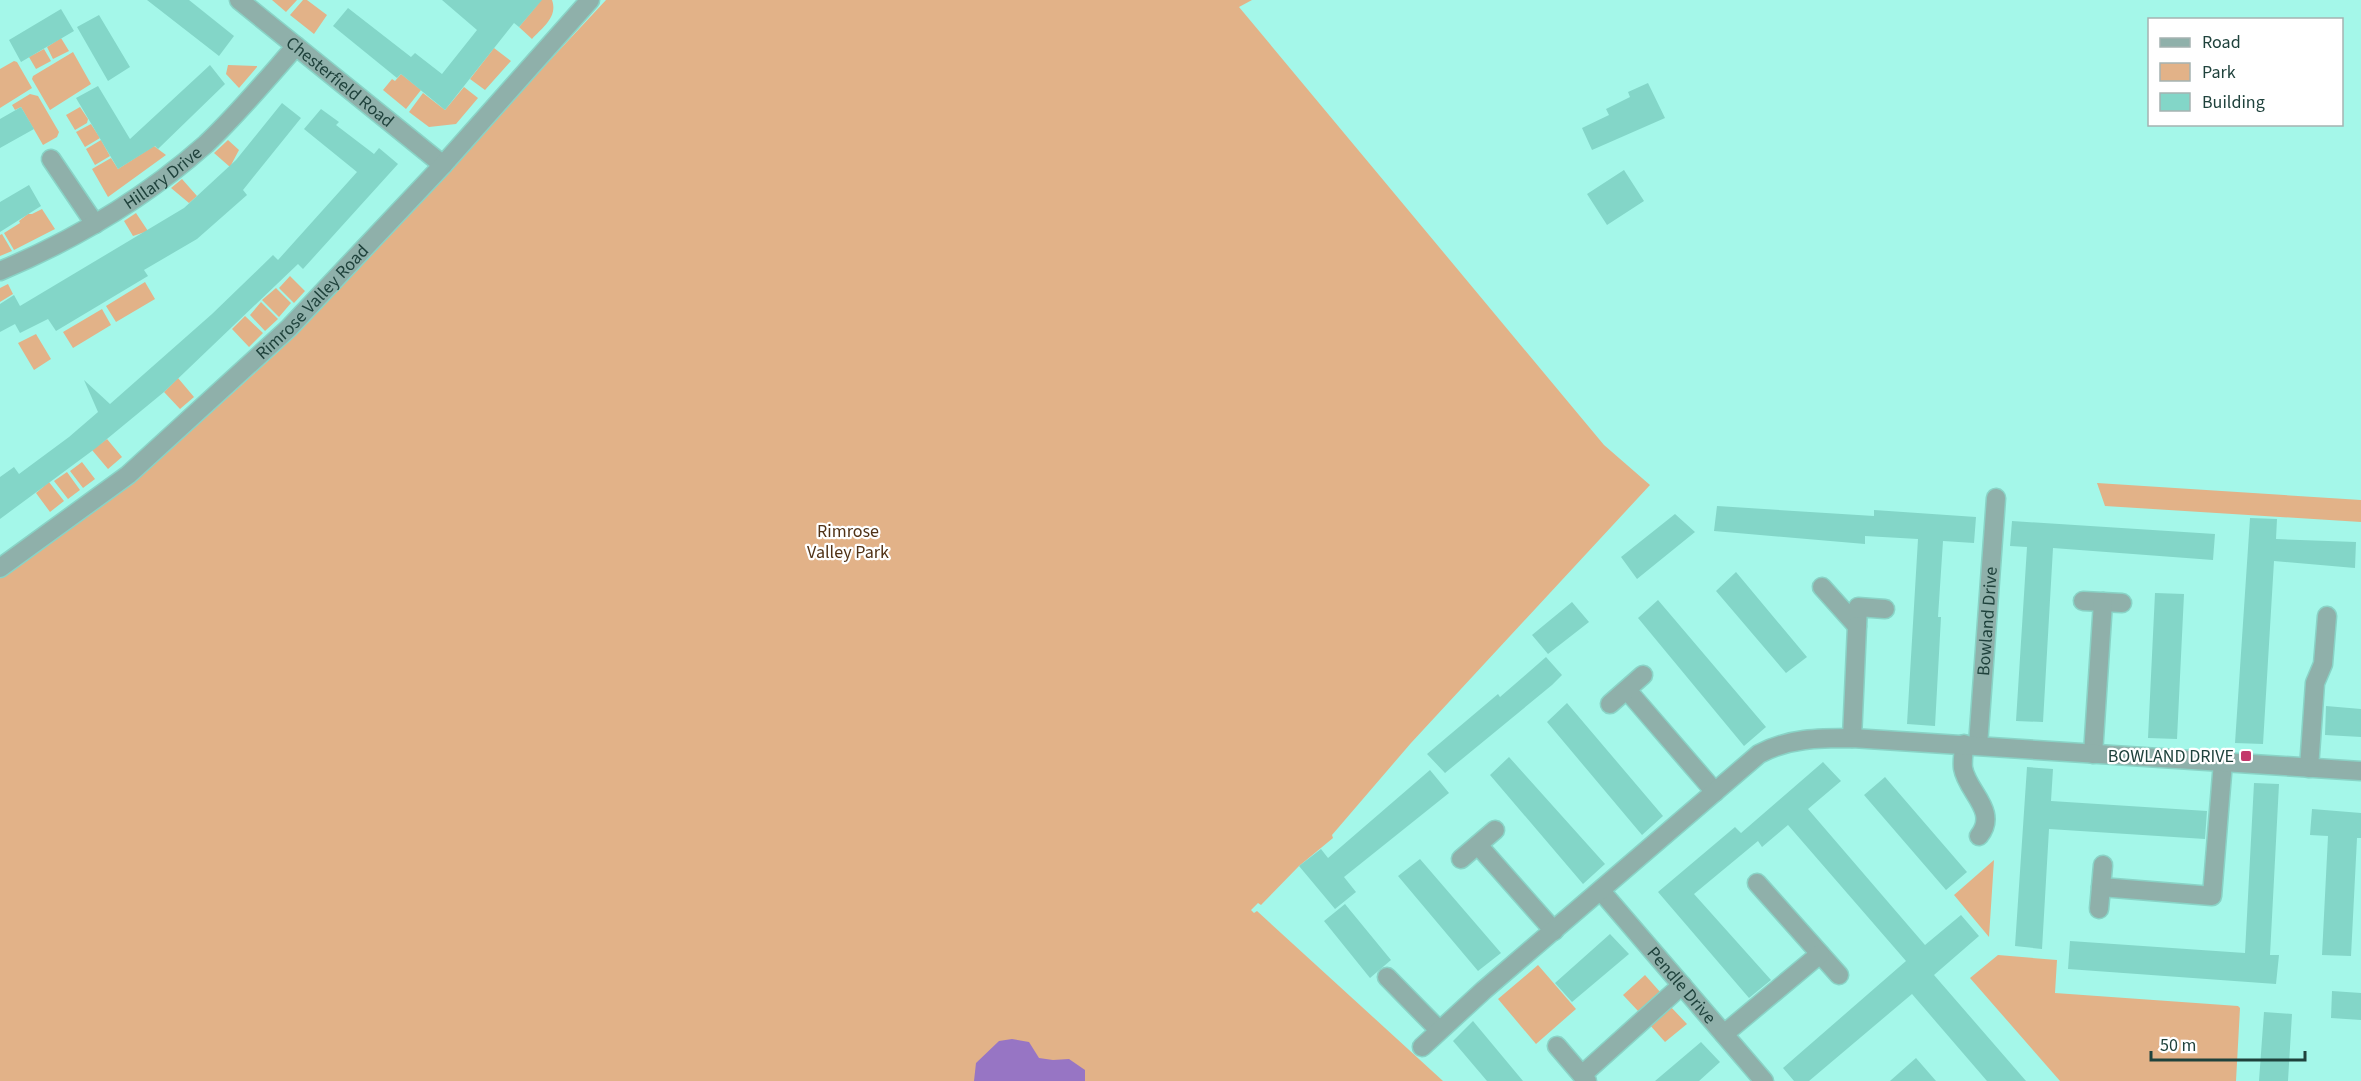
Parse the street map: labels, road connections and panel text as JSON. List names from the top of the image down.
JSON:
{
  "streets": {
    "street": [
      "Chesterfield Road",
      "Hillary Drive",
      "Rimrose Valley Road",
      "Bowland Drive",
      "Pendle Drive"
    ]
  },
  "crossings": [
    ["Chesterfield Road", "Hillary Drive"],
    ["Chesterfield Road", "Rimrose Valley Road"]
  ],
  "parks": ["Rimrose Valley Park"],
  "places": {
    "transit": ["BOWLAND DRIVE"]
  },
  "legend": ["Road", "Park", "Building"],
  "scale_bar": "50 m"
}
